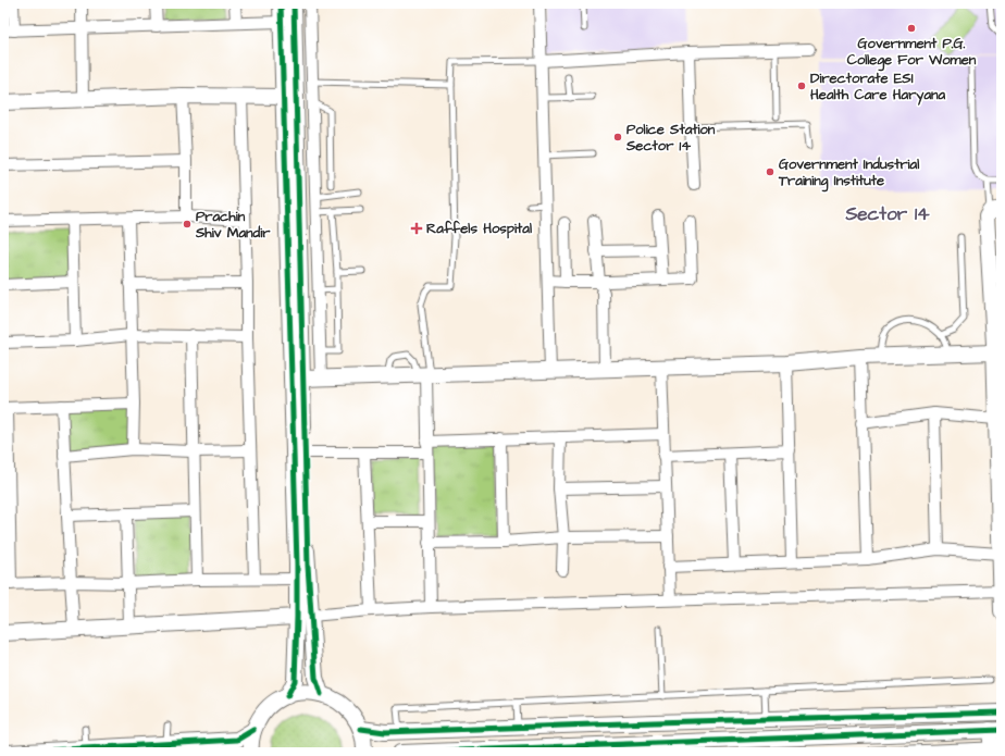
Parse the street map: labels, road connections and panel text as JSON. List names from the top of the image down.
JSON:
{
  "districts": ["Sector 14"],
  "places": {
    "other": [
      "Government P.G. College For Women",
      "Directorate ESI Health Care Haryana",
      "Police Station Sector 14",
      "Government Industrial Training Institute",
      "Prachin Shiv Mandir"
    ],
    "health": ["Raffels Hospital"]
  }
}
